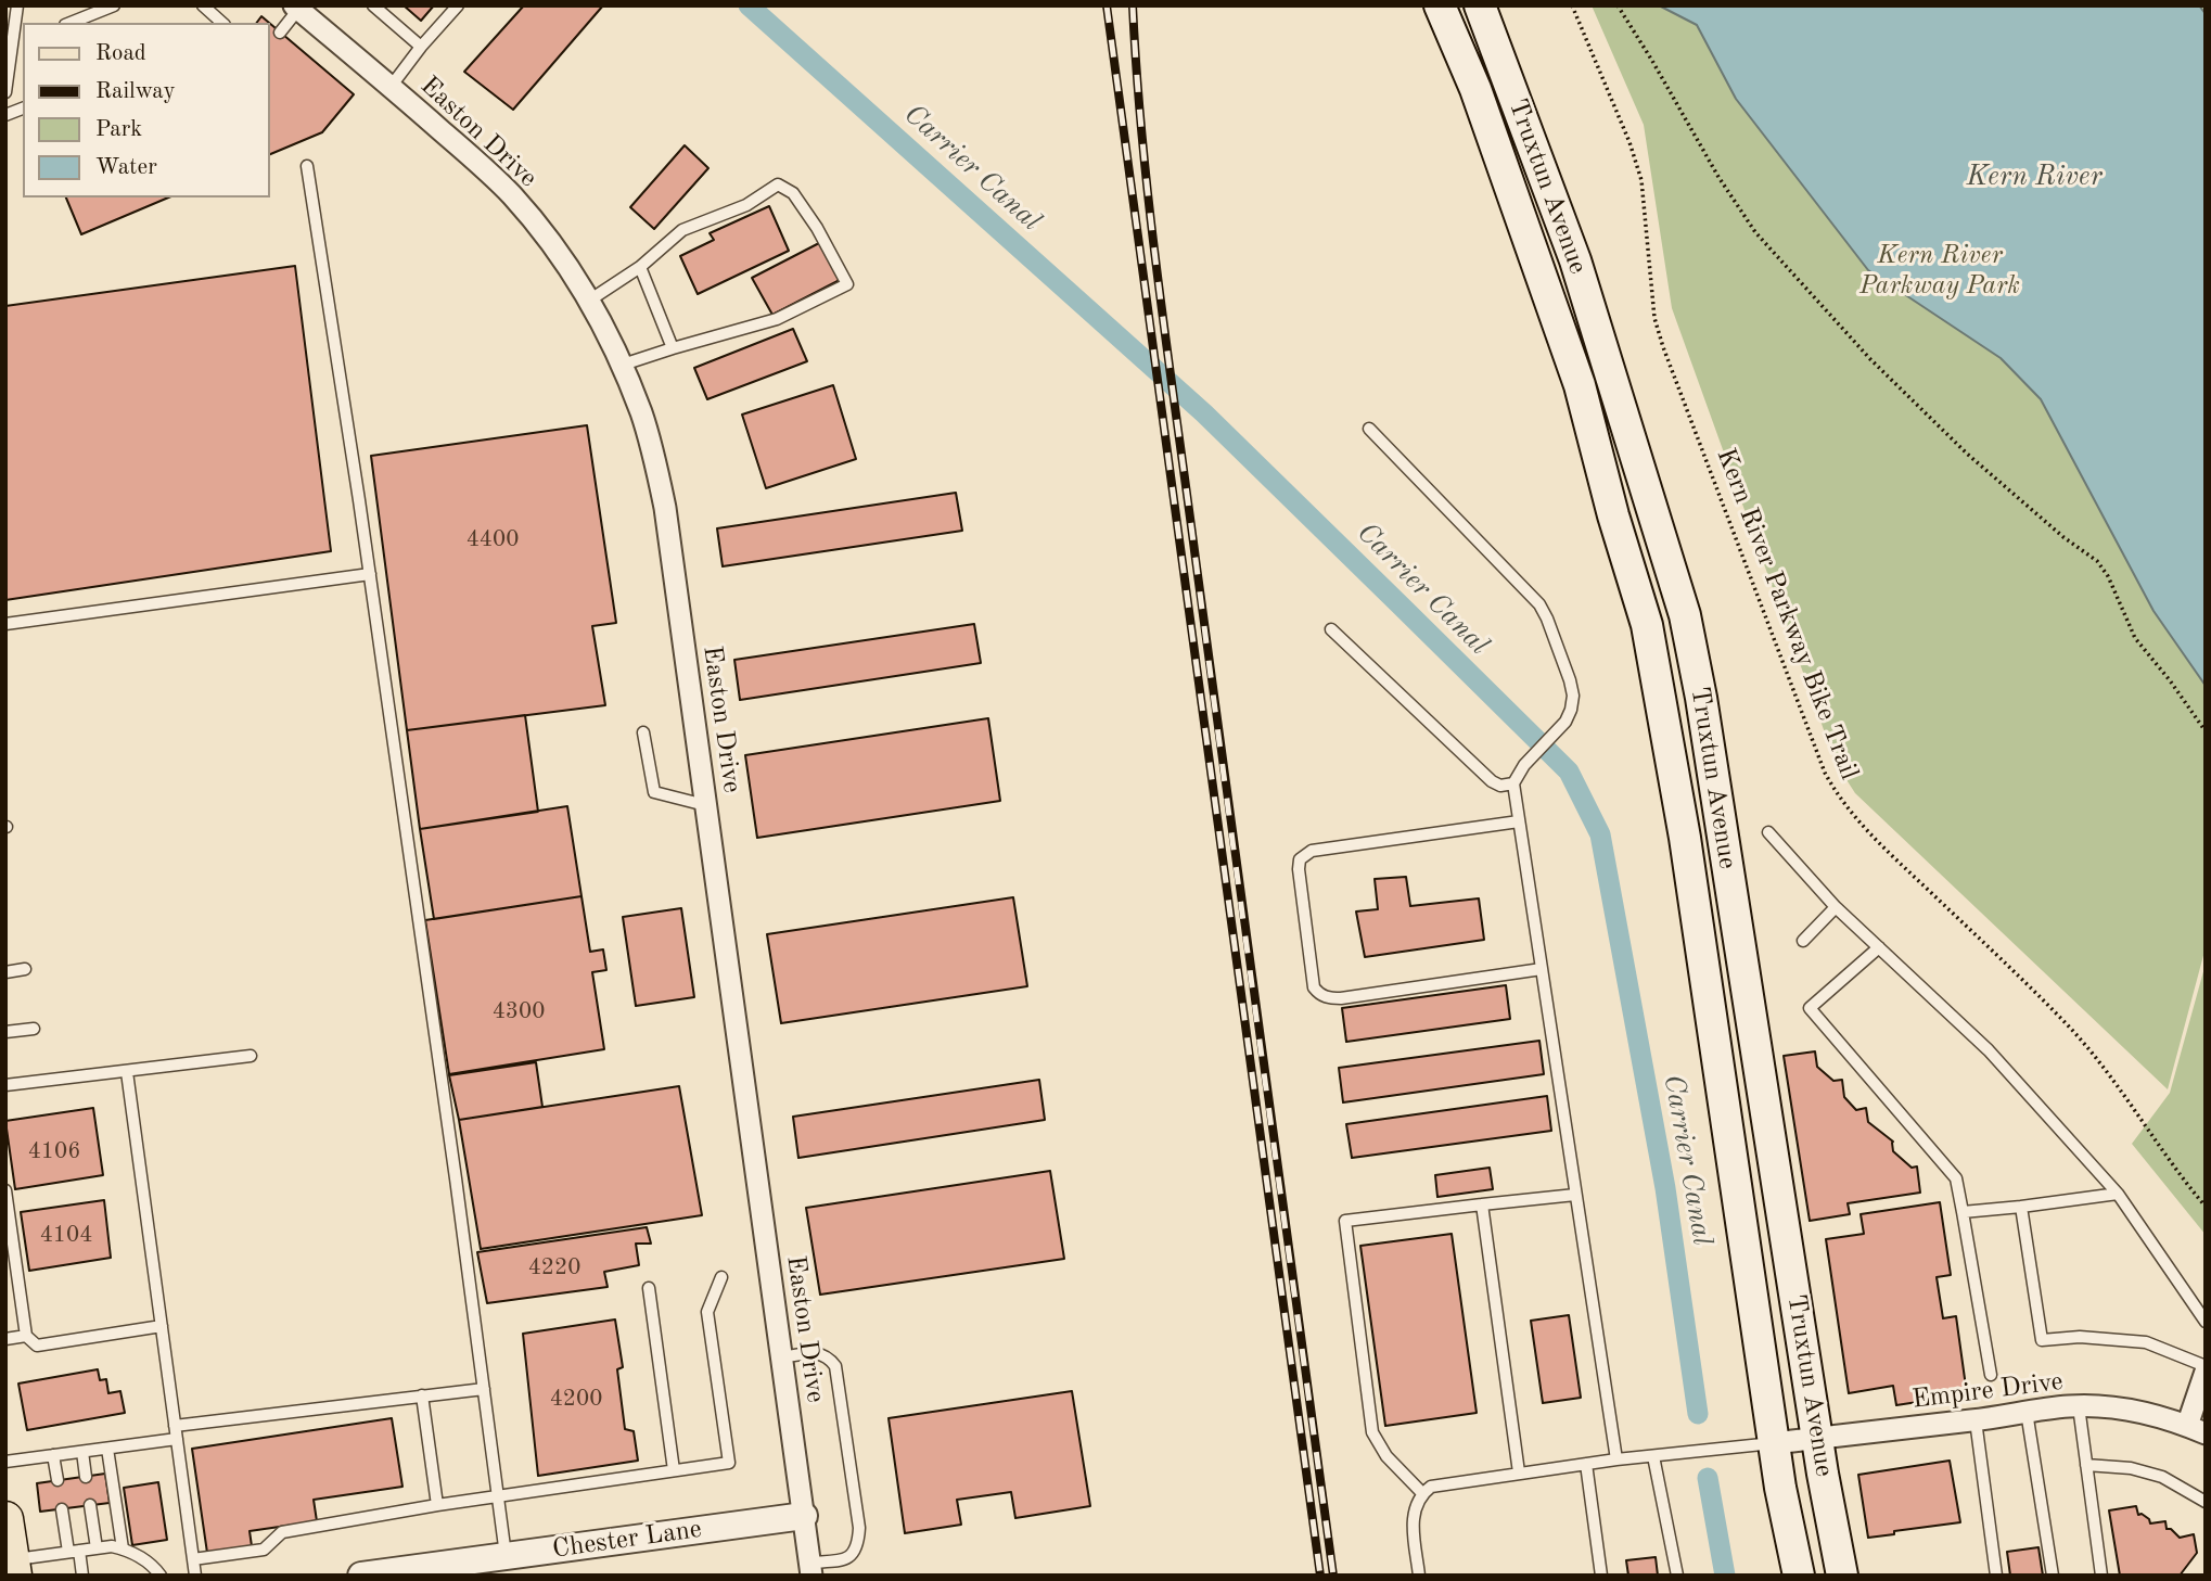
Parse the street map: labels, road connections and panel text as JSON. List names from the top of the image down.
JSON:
{
  "streets": {
    "main road": ["Truxtun Avenue"],
    "street": ["Easton Drive", "Empire Drive", "Chester Lane"],
    "path": ["Kern River Parkway Bike Trail"]
  },
  "crossings": [
    ["Easton Drive", "Chester Lane"],
    ["Truxtun Avenue", "Empire Drive"]
  ],
  "water": ["Carrier Canal", "Kern River"],
  "parks": ["Kern River Parkway Park"],
  "house_numbers": [
    "4400",
    "4300",
    "4106",
    "4104",
    "4220",
    "4200"
  ],
  "legend": [
    "Road",
    "Railway",
    "Park",
    "Water"
  ]
}
